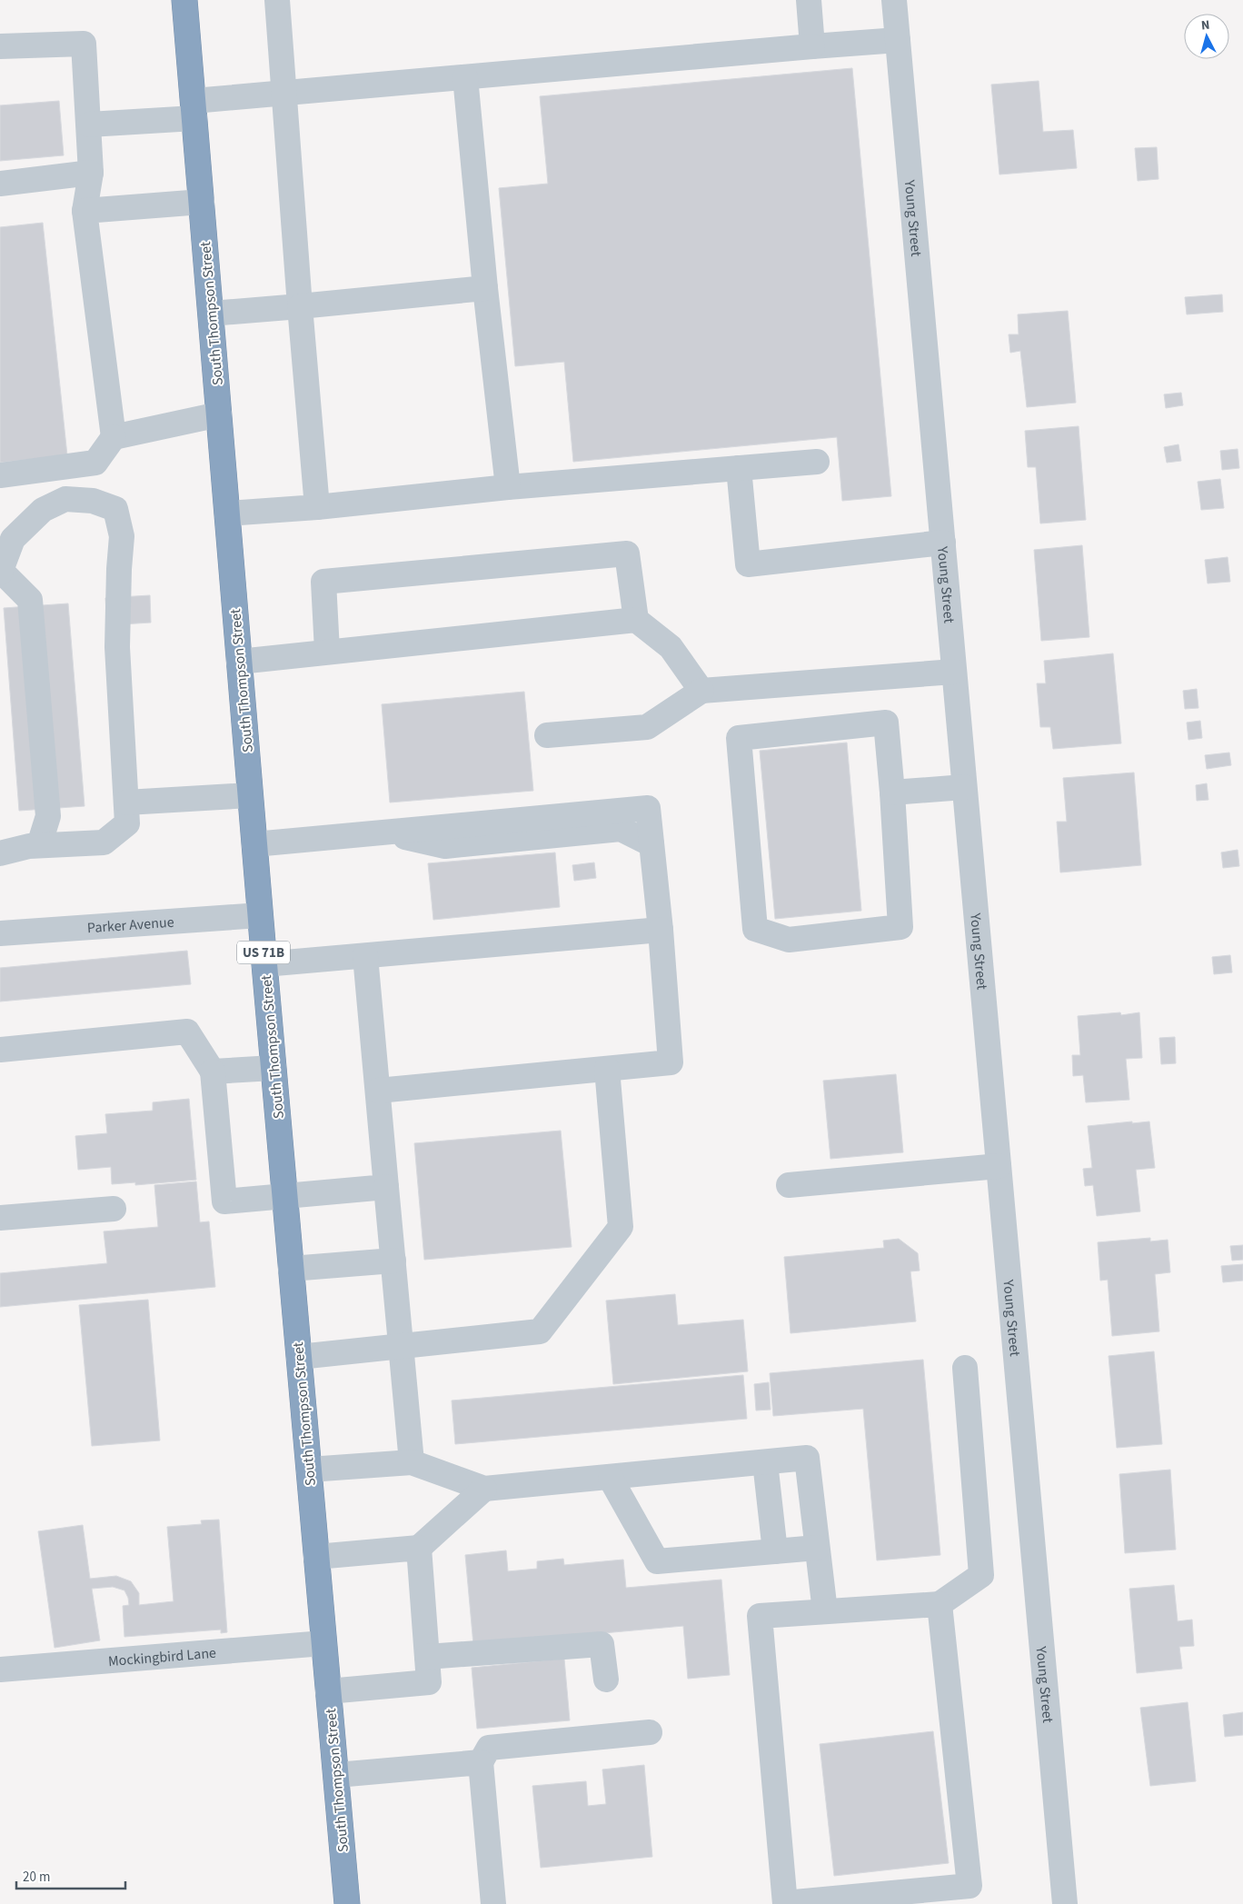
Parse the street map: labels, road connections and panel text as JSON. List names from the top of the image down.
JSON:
{
  "streets": {
    "highway": ["South Thompson Street", "US 71B"],
    "street": ["Young Street", "Parker Avenue", "Mockingbird Lane"]
  },
  "crossings": [
    ["South Thompson Street", "Parker Avenue"],
    ["South Thompson Street", "Mockingbird Lane"]
  ],
  "scale_bar": "20 m",
  "north": "top"
}
